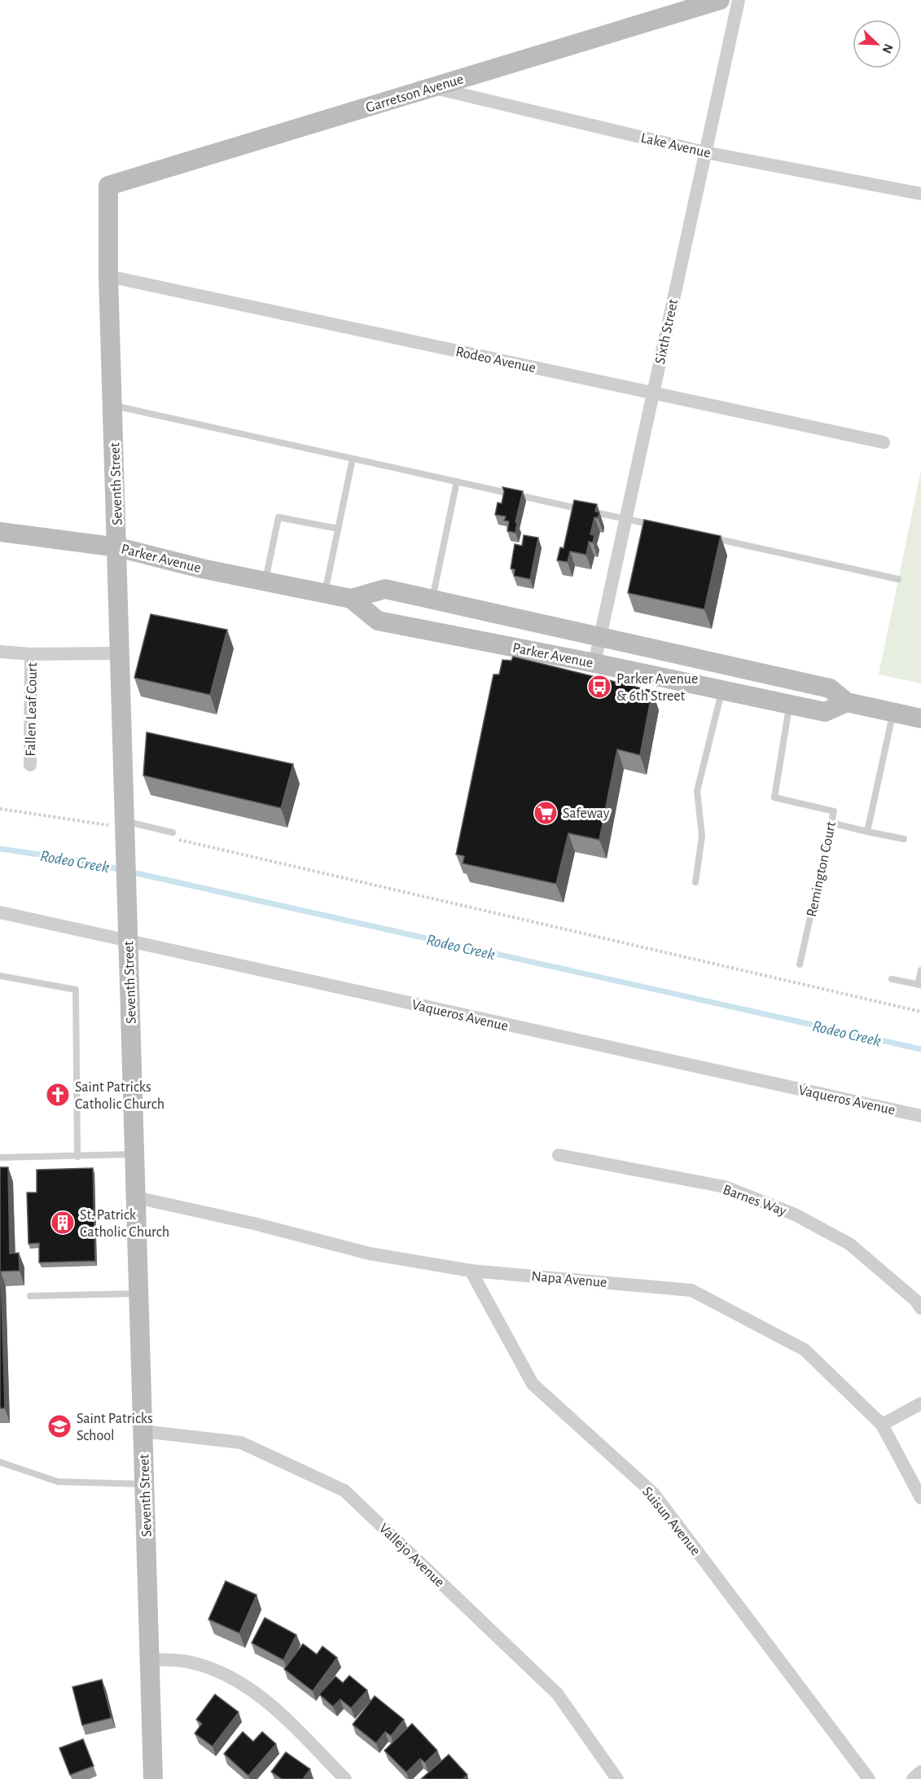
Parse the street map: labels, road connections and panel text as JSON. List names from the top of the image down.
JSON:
{
  "streets": {
    "street": [
      "Garretson Avenue",
      "Lake Avenue",
      "Sixth Street",
      "Rodeo Avenue",
      "Seventh Street",
      "Parker Avenue",
      "Fallen Leaf Court",
      "Vaqueros Avenue",
      "Barnes Way",
      "Napa Avenue",
      "Suisun Avenue",
      "Vallejo Avenue"
    ],
    "lane": ["Remington Court"]
  },
  "crossings": [
    ["Garretson Avenue", "Lake Avenue"],
    ["Garretson Avenue", "Seventh Street"],
    ["Lake Avenue", "Sixth Street"],
    ["Sixth Street", "Rodeo Avenue"],
    ["Sixth Street", "Parker Avenue"],
    ["Rodeo Avenue", "Seventh Street"],
    ["Seventh Street", "Parker Avenue"],
    ["Seventh Street", "Vaqueros Avenue"],
    ["Seventh Street", "Napa Avenue"],
    ["Seventh Street", "Vallejo Avenue"],
    ["Parker Avenue", "Remington Court"],
    ["Napa Avenue", "Suisun Avenue"]
  ],
  "water": ["Rodeo Creek"],
  "places": {
    "bus stop": ["Parker Avenue & 6th Street"],
    "supermarket": ["Safeway"],
    "church": ["Saint Patricks Catholic Church"],
    "building": ["St. Patrick Catholic Church"],
    "school or university": ["Saint Patricks School"]
  },
  "north": "bottom right"
}
